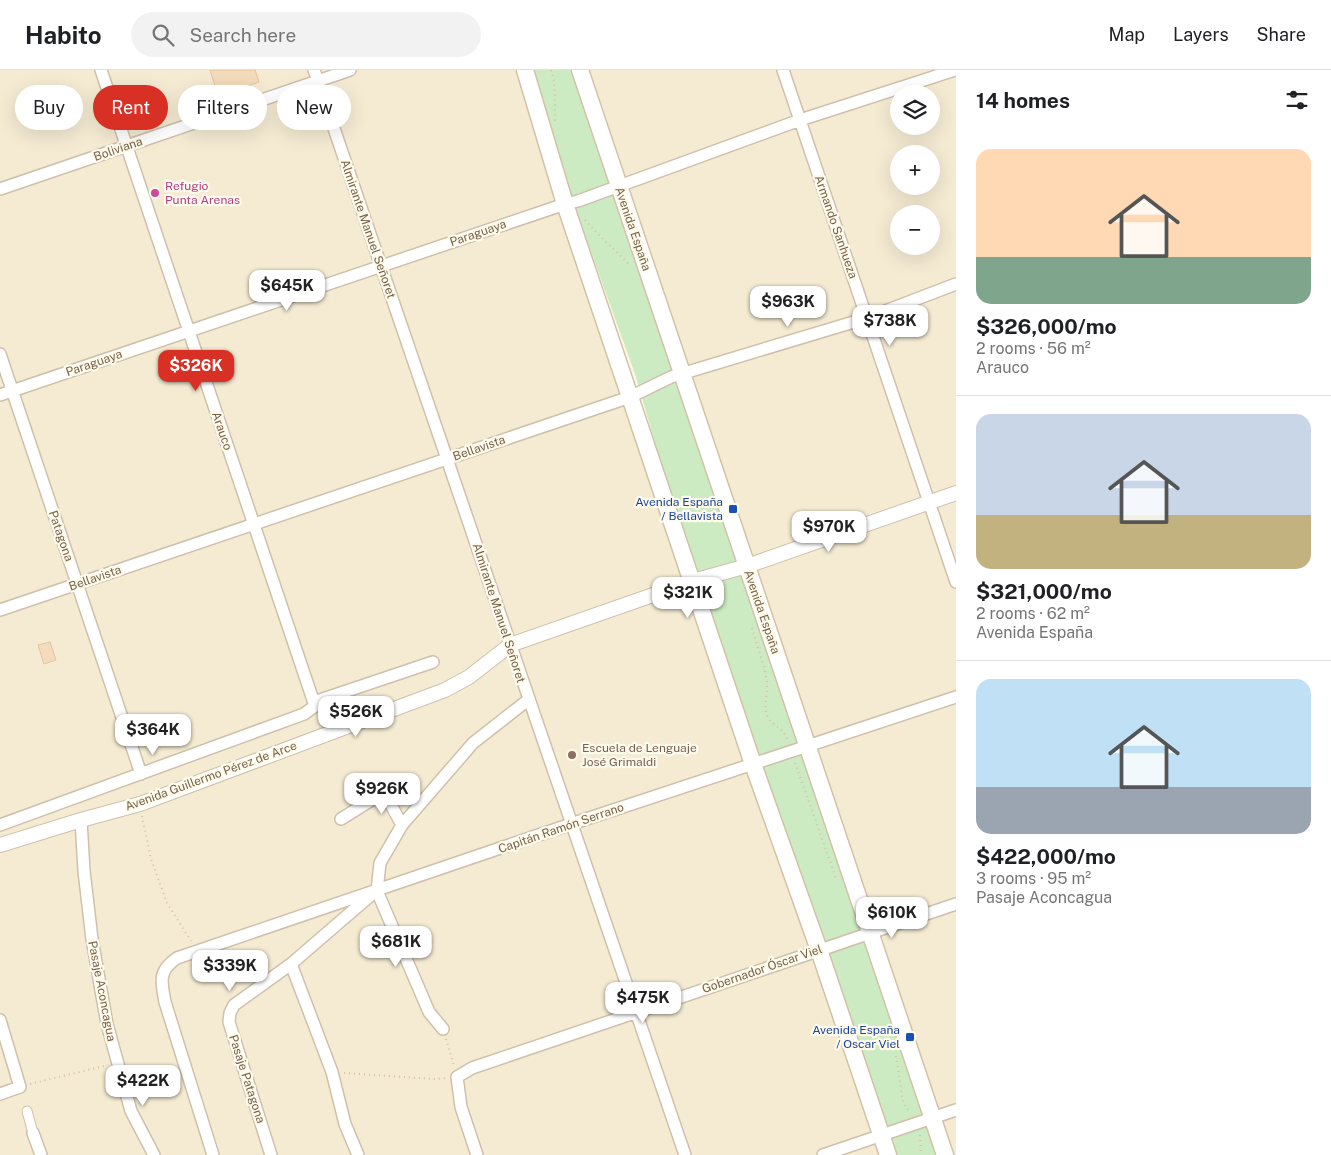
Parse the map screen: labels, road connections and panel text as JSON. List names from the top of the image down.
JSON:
{
  "streets": {
    "main road": ["Avenida España"],
    "street": [
      "Boliviana",
      "Armando Sanhueza",
      "Almirante Manuel Señoret",
      "Paraguaya",
      "Arauco",
      "Bellavista",
      "Patagona",
      "Avenida Guillermo Pérez de Arce",
      "Capitán Ramón Serrano",
      "Gobernador Óscar Viel",
      "Pasaje Aconcagua",
      "Pasaje Patagona"
    ]
  },
  "crossings": [
    ["Boliviana", "Almirante Manuel Señoret"],
    ["Boliviana", "Arauco"],
    ["Armando Sanhueza", "Paraguaya"],
    ["Armando Sanhueza", "Bellavista"],
    ["Armando Sanhueza", "Avenida Guillermo Pérez de Arce"],
    ["Almirante Manuel Señoret", "Paraguaya"],
    ["Almirante Manuel Señoret", "Bellavista"],
    ["Almirante Manuel Señoret", "Avenida Guillermo Pérez de Arce"],
    ["Almirante Manuel Señoret", "Capitán Ramón Serrano"],
    ["Almirante Manuel Señoret", "Gobernador Óscar Viel"],
    ["Avenida España", "Paraguaya"],
    ["Avenida España", "Bellavista"],
    ["Avenida España", "Avenida Guillermo Pérez de Arce"],
    ["Avenida España", "Capitán Ramón Serrano"],
    ["Avenida España", "Gobernador Óscar Viel"],
    ["Paraguaya", "Arauco"],
    ["Paraguaya", "Patagona"],
    ["Arauco", "Bellavista"],
    ["Arauco", "Avenida Guillermo Pérez de Arce"],
    ["Bellavista", "Patagona"],
    ["Patagona", "Avenida Guillermo Pérez de Arce"],
    ["Avenida Guillermo Pérez de Arce", "Pasaje Aconcagua"],
    ["Capitán Ramón Serrano", "Pasaje Patagona"]
  ],
  "places": {
    "other": ["Refugio Punta Arenas", "Escuela de Lenguaje José Grimaldi"],
    "transit": ["Avenida España / Bellavista", "Avenida España / Oscar Viel"]
  },
  "page": {
    "header": "Habito",
    "search": "Search here",
    "nav": ["Map", "Layers", "Share"],
    "heading": "14 homes",
    "map_buttons": ["+", "−"],
    "chip": [
      "Buy",
      "Rent",
      "Filters",
      "New"
    ],
    "list": [
      {
        "name": "$326,000/mo",
        "note": "2 rooms · 56 m² · Arauco"
      },
      {
        "name": "$321,000/mo",
        "note": "2 rooms · 62 m² · Avenida España"
      },
      {
        "name": "$422,000/mo",
        "note": "3 rooms · 95 m² · Pasaje Aconcagua"
      }
    ],
    "price": [
      "$645K",
      "$963K",
      "$738K",
      "$326K",
      "$970K",
      "$321K",
      "$526K",
      "$364K",
      "$926K",
      "$610K",
      "$681K",
      "$339K",
      "$475K",
      "$422K"
    ]
  }
}
